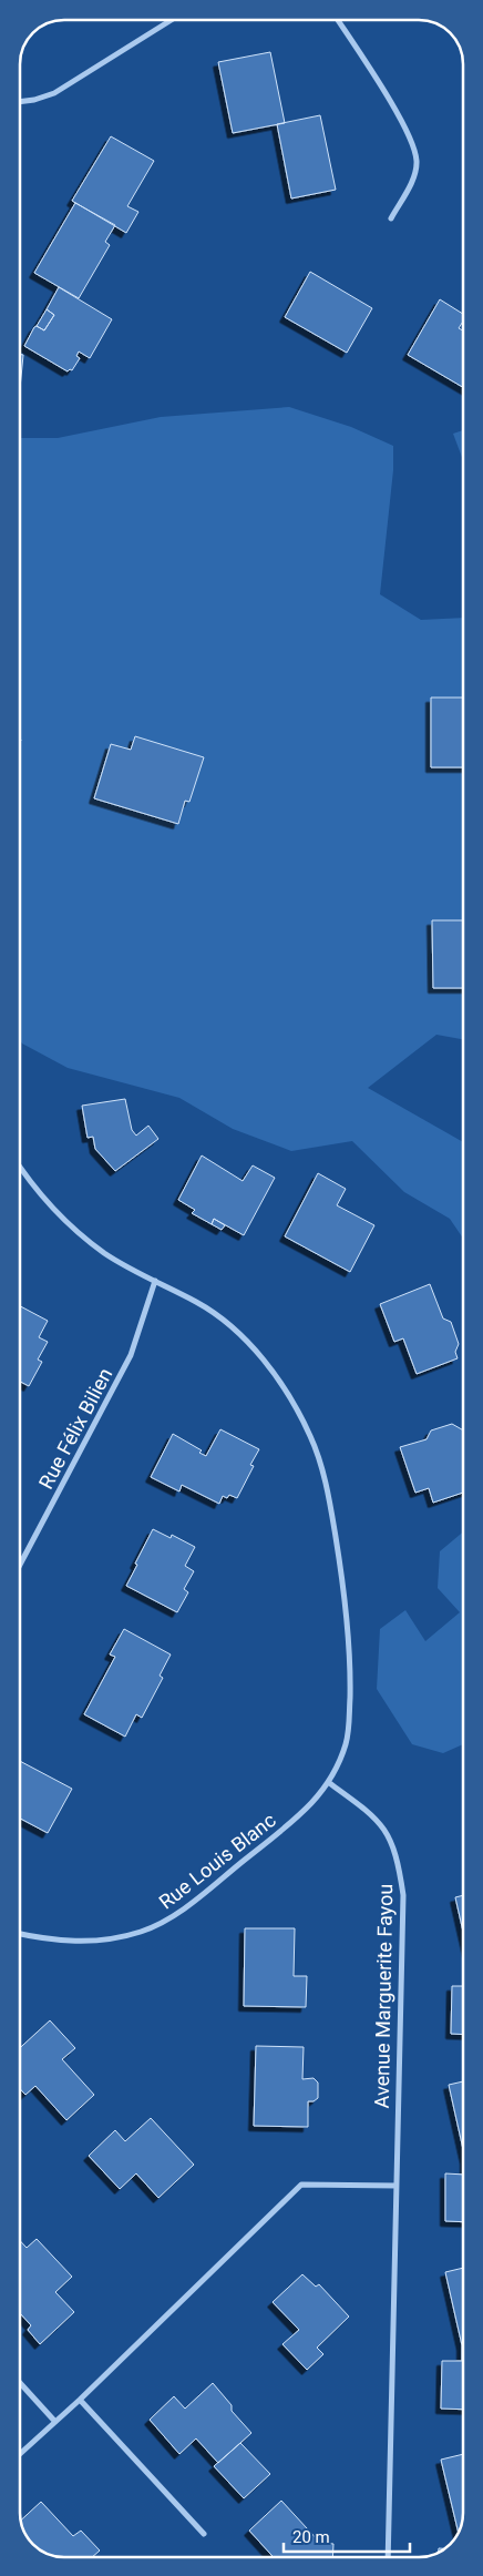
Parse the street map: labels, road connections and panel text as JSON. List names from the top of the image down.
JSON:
{
  "streets": {
    "street": ["Rue Félix Bilien", "Rue Louis Blanc", "Avenue Marguerite Fayou"]
  },
  "crossings": [
    ["Rue Louis Blanc", "Avenue Marguerite Fayou"]
  ],
  "scale_bar": "20 m"
}
